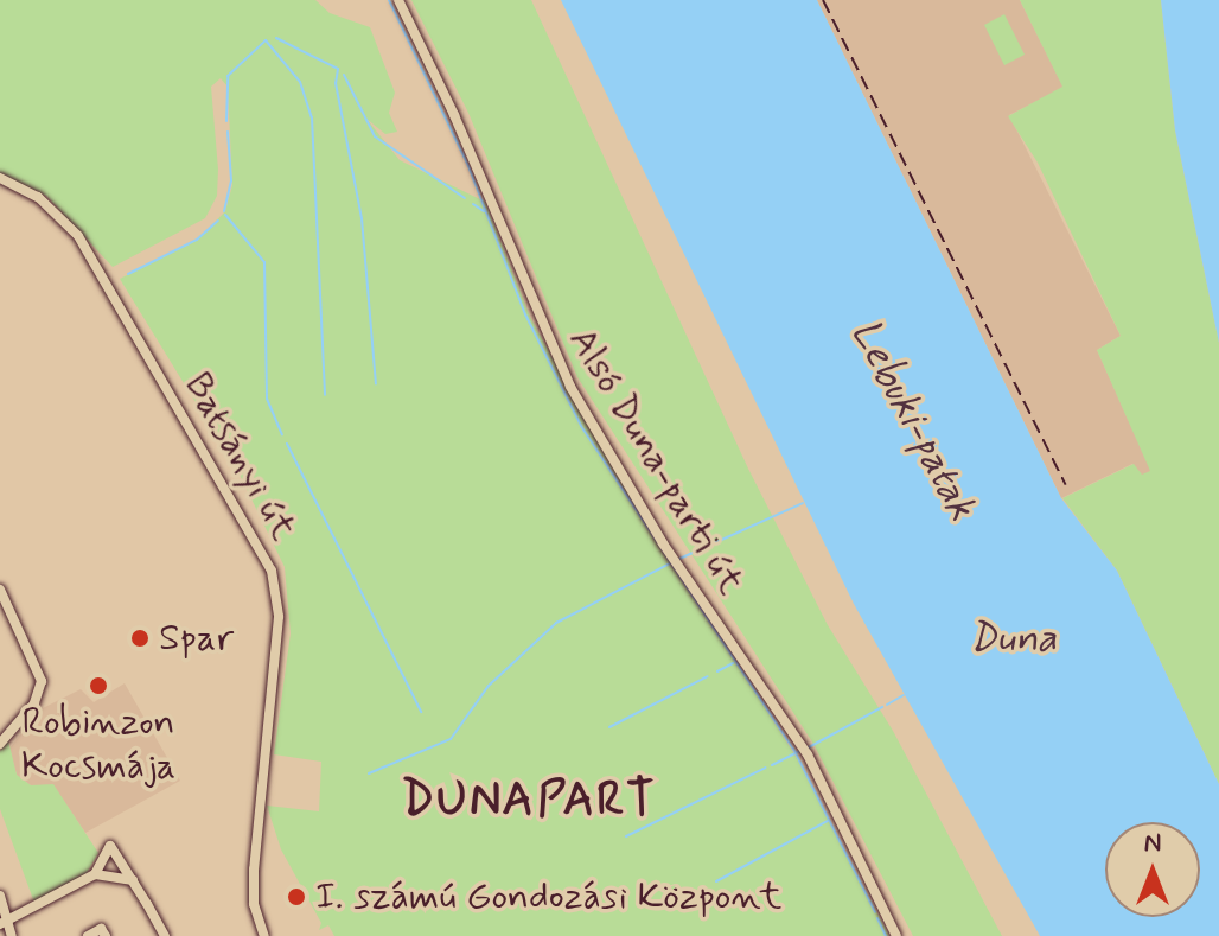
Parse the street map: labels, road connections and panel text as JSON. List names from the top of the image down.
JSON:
{
  "streets": {
    "street": ["Batsányi út", "Alsó Duna-parti út"]
  },
  "districts": ["DUNAPART"],
  "water": ["Lebuki-patak", "Duna"],
  "places": ["Spar", "Robinzon Kocsmája", "I. számú Gondozási Központ"],
  "north": "top"
}
